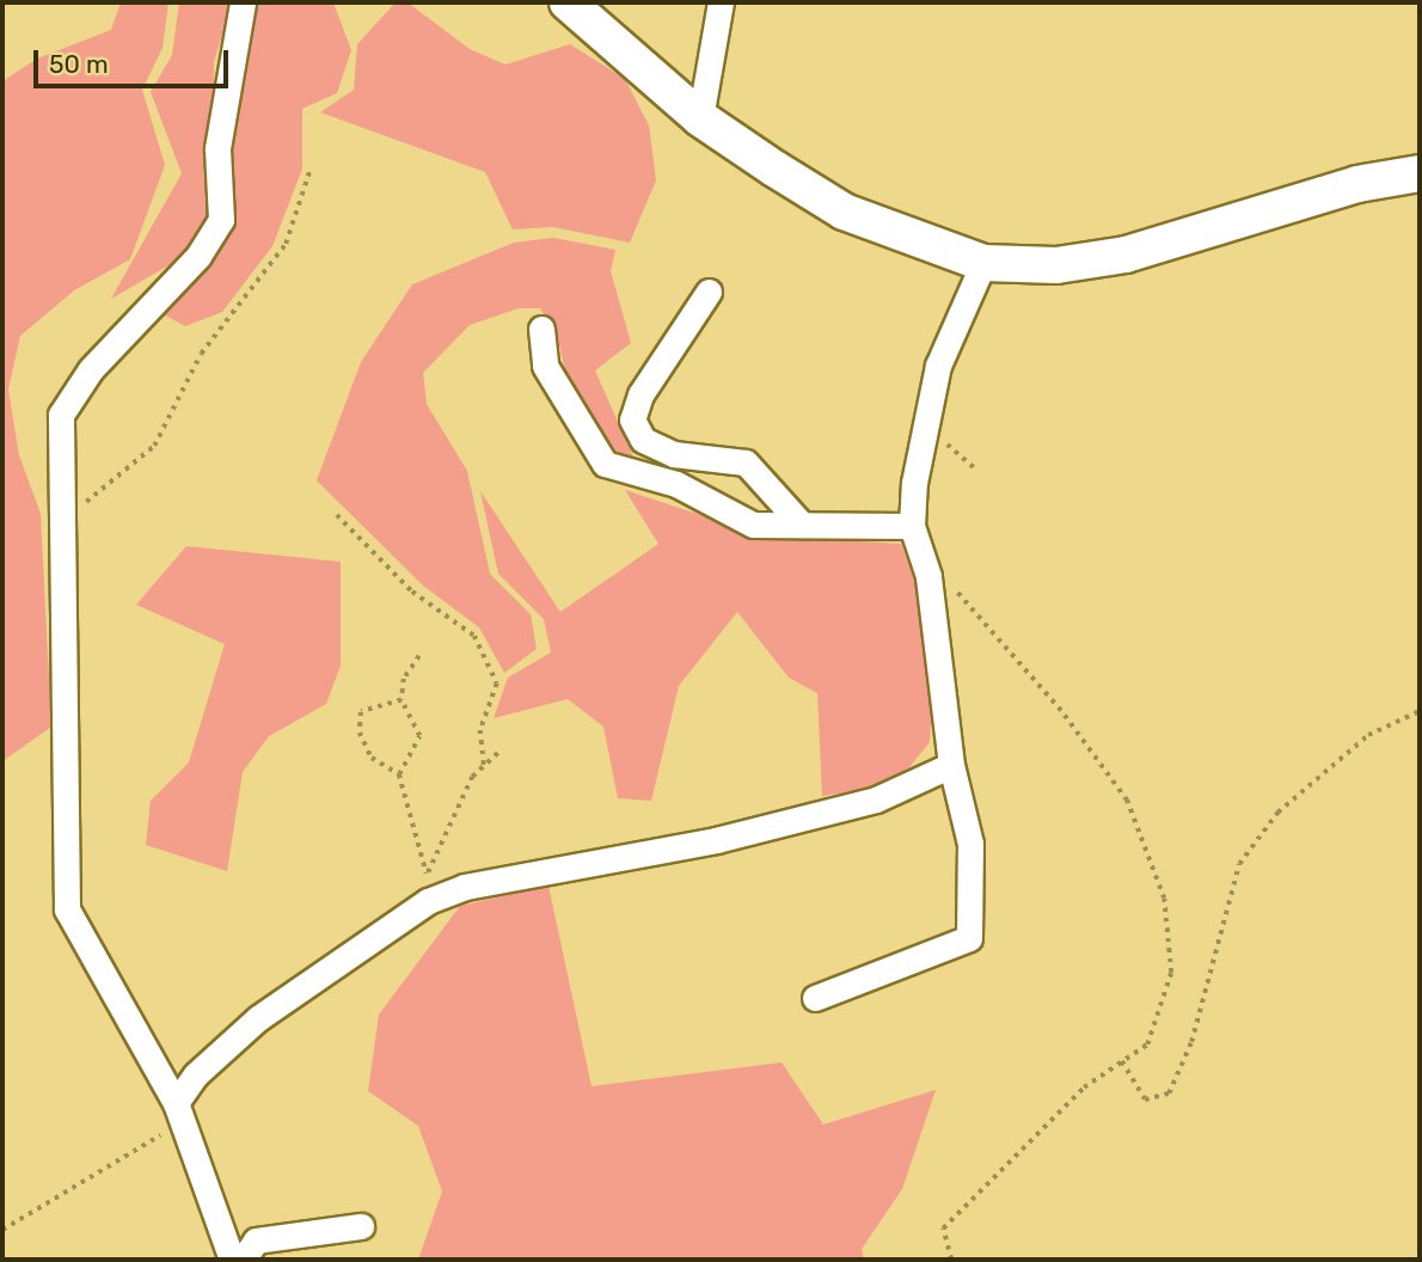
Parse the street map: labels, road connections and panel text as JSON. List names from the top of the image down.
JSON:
{
  "scale_bar": "50 m"
}
